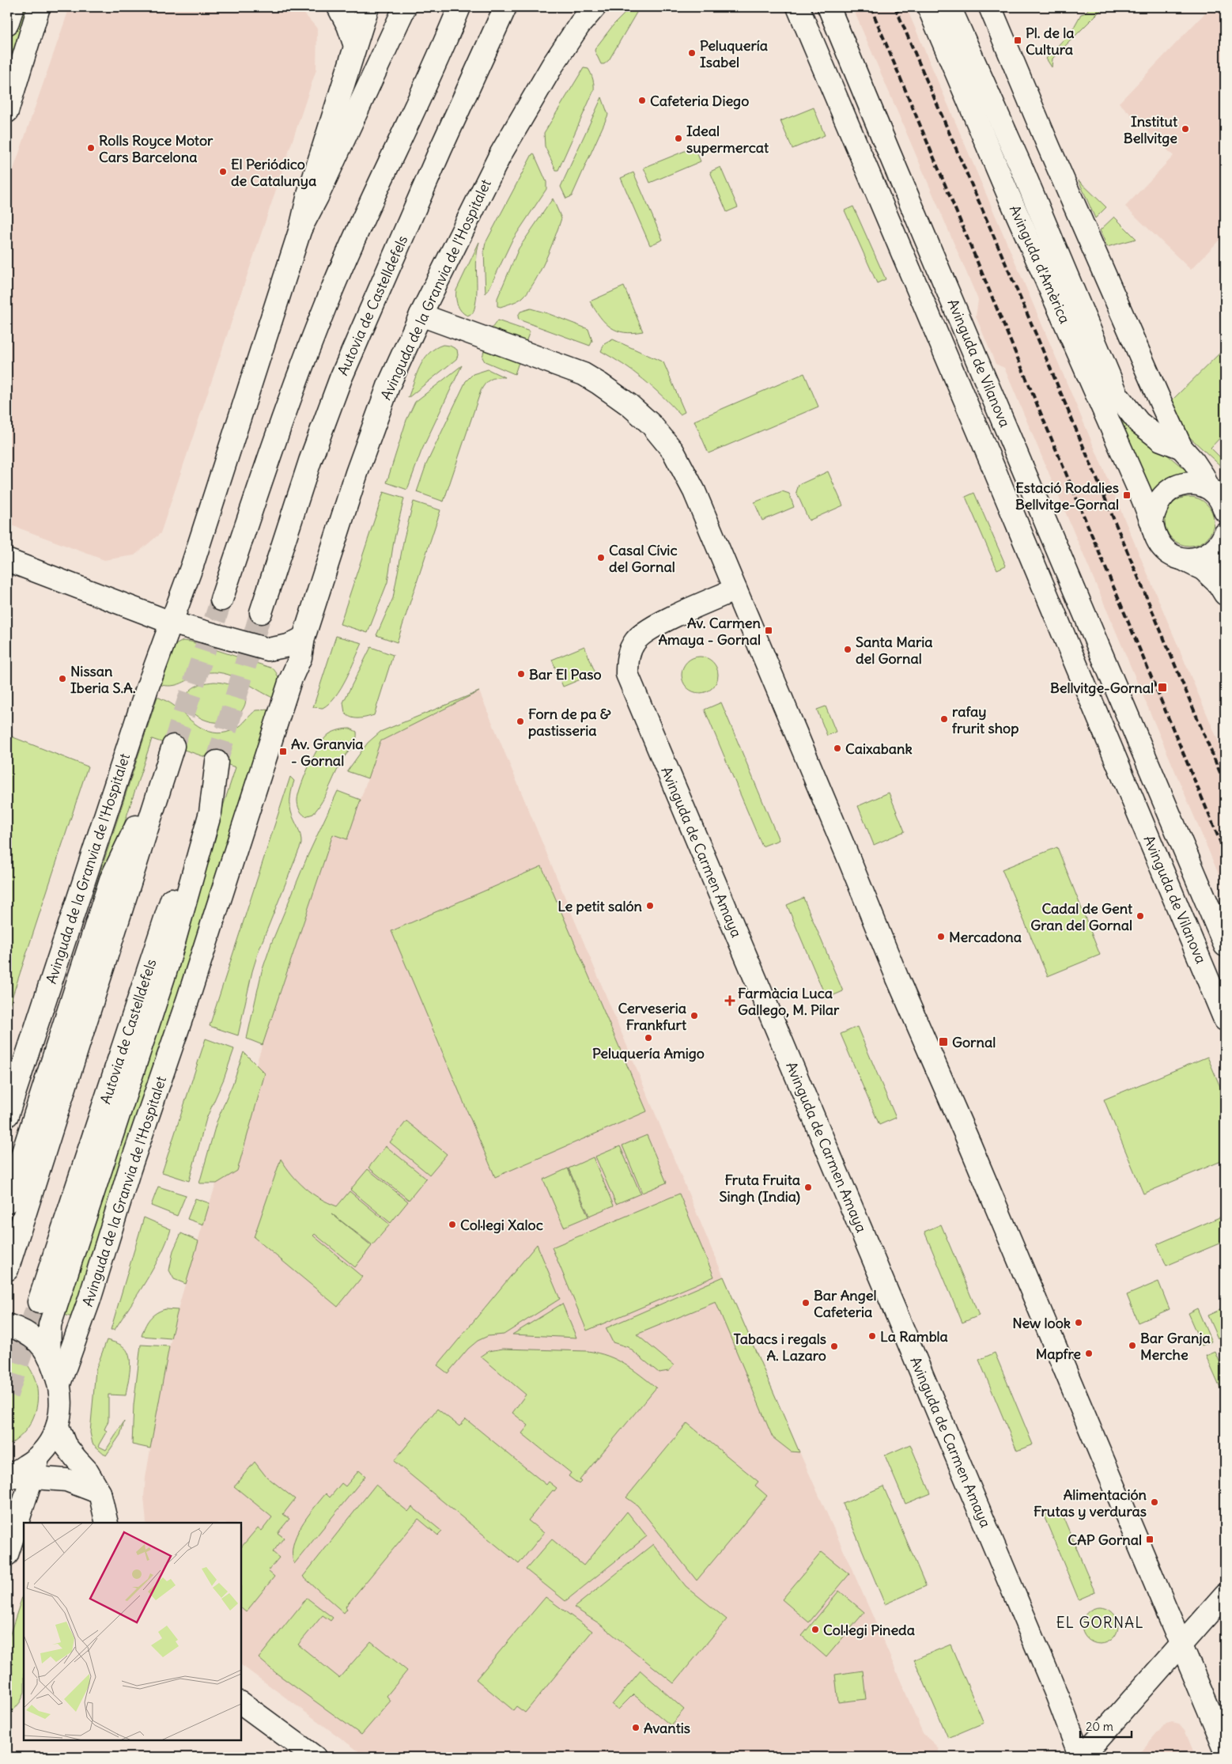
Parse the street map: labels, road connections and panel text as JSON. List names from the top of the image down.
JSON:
{
  "streets": {
    "main road": [
      "Avinguda d'Amèrica",
      "Avinguda de la Granvia de l'Hospitalet",
      "Autovia de Castelldefels",
      "Avinguda de Vilanova",
      "Avinguda de Carmen Amaya"
    ]
  },
  "districts": ["EL GORNAL"],
  "places": {
    "transit": [
      "Pl. de la Cultura",
      "Estació Rodalies Bellvitge-Gornal",
      "Av. Carmen Amaya - Gornal",
      "Bellvitge-Gornal",
      "Av. Granvia - Gornal",
      "Gornal",
      "CAP Gornal"
    ],
    "other": [
      "Peluquería Isabel",
      "Cafeteria Diego",
      "Institut Bellvitge",
      "Ideal supermercat",
      "Rolls Royce Motor Cars Barcelona",
      "El Periódico de Catalunya",
      "Casal Cívic del Gornal",
      "Santa Maria del Gornal",
      "Bar El Paso",
      "Nissan Iberia S.A.",
      "rafay frurit shop",
      "Forn de pa & pastisseria",
      "Caixabank",
      "Le petit salón",
      "Cadal de Gent Gran del Gornal",
      "Mercadona",
      "Cerveseria Frankfurt",
      "Peluquería Amigo",
      "Fruta Fruita Singh (India)",
      "Col·legi Xaloc",
      "Bar Angel Cafeteria",
      "New look",
      "La Rambla",
      "Bar Granja Merche",
      "Tabacs i regals A. Lazaro",
      "Mapfre",
      "Alimentación Frutas y verduras",
      "Col·legi Pineda",
      "Avantis"
    ],
    "health": ["Farmàcia Luca Gallego, M. Pilar"]
  },
  "scale_bar": "20 m"
}
